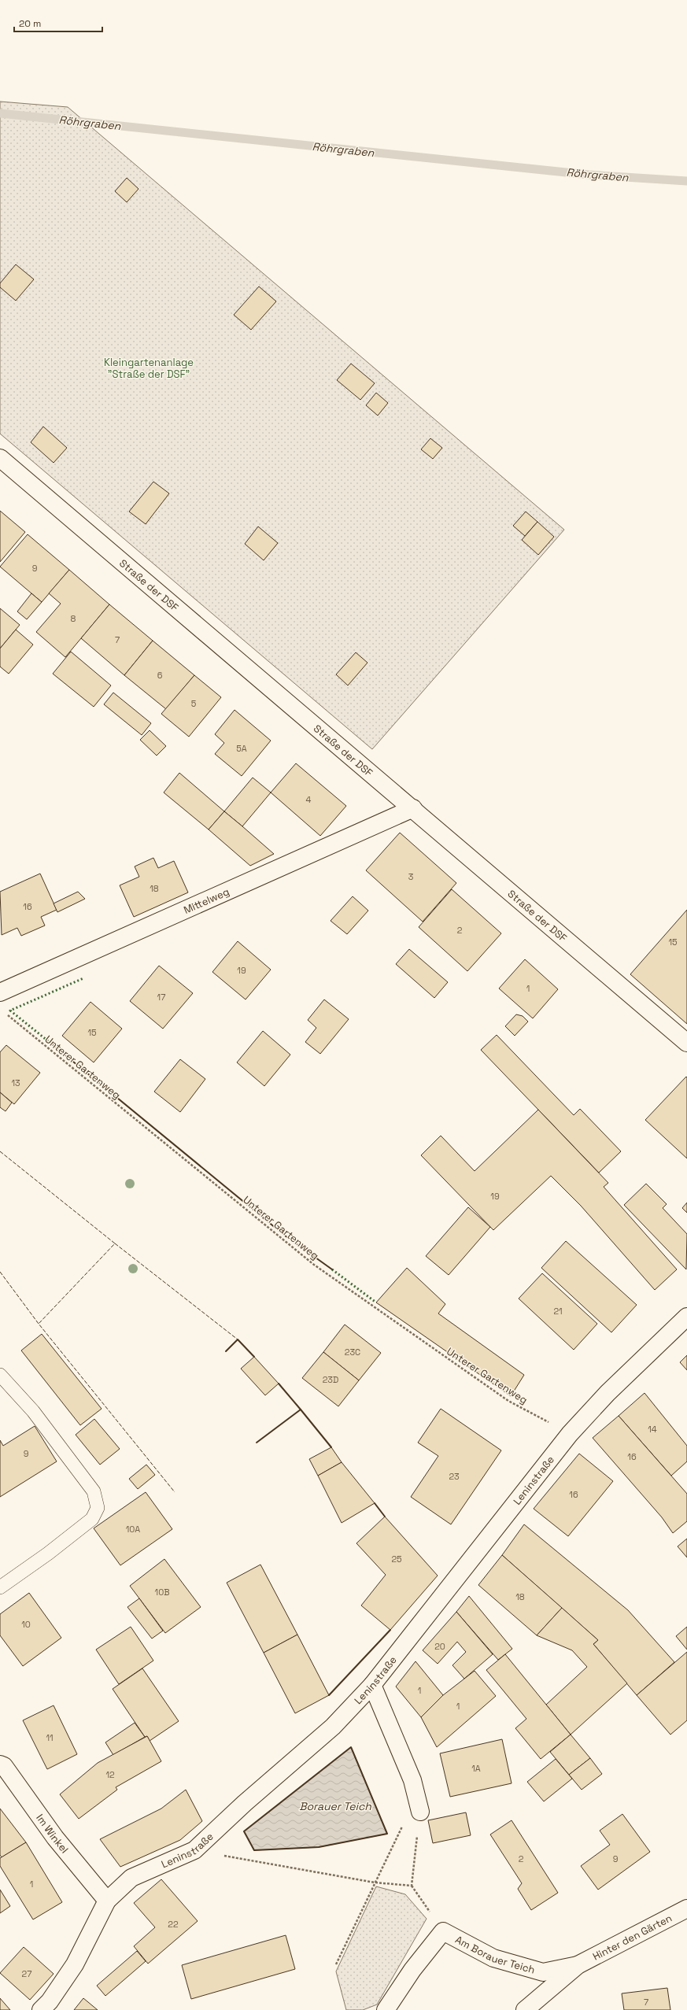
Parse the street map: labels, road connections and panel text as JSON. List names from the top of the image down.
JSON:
{
  "streets": {
    "street": [
      "Straße der DSF",
      "Mittelweg",
      "Leninstraße",
      "Im Winkel",
      "Hinter den Gärten",
      "Am Borauer Teich"
    ],
    "path": ["Unterer Gartenweg"]
  },
  "crossings": [
    ["Straße der DSF", "Mittelweg"],
    ["Unterer Gartenweg", "Leninstraße"],
    ["Leninstraße", "Im Winkel"],
    ["Hinter den Gärten", "Am Borauer Teich"]
  ],
  "water": ["Röhrgraben", "Borauer Teich"],
  "parks": ["Kleingartenanlage \"Straße der DSF\""],
  "house_numbers": [
    "9",
    "8",
    "7",
    "6",
    "5",
    "5A",
    "4",
    "3",
    "18",
    "16",
    "2",
    "15",
    "19",
    "1",
    "17",
    "15",
    "13",
    "19",
    "21",
    "23C",
    "23D",
    "14",
    "9",
    "16",
    "23",
    "16",
    "10A",
    "25",
    "10B",
    "18",
    "10",
    "20",
    "1",
    "1",
    "11",
    "1A",
    "12",
    "2",
    "9",
    "1",
    "22",
    "27",
    "7"
  ],
  "scale_bar": "20 m"
}
